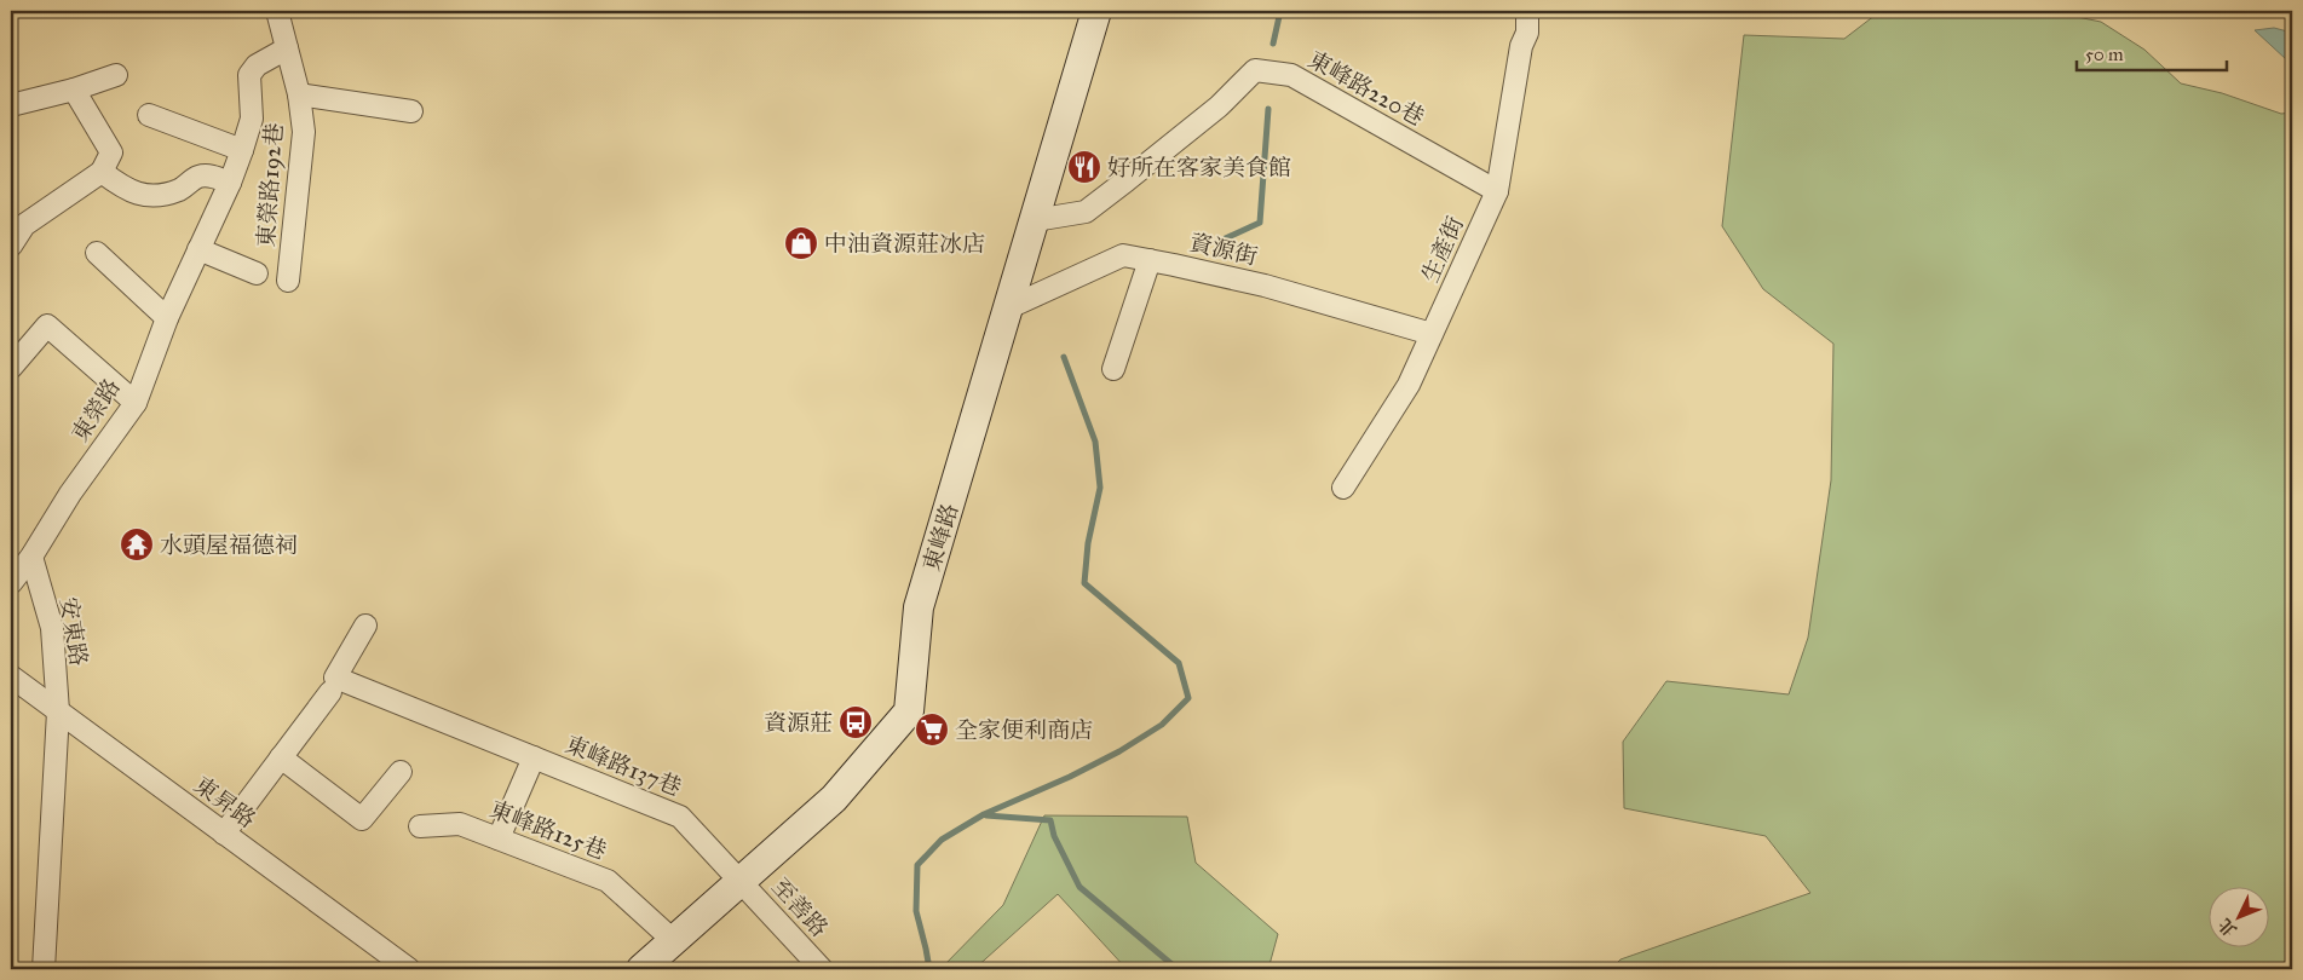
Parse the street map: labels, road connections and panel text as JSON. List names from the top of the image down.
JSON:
{
  "streets": {
    "main road": ["東峰路"],
    "street": [
      "東峰路220巷",
      "東榮路192巷",
      "資源街",
      "生產街",
      "東榮路",
      "安東路",
      "東峰路137巷",
      "東昇路",
      "東峰路125巷",
      "至善路"
    ]
  },
  "crossings": [
    ["東峰路220巷", "生產街"],
    ["東峰路220巷", "東峰路"],
    ["東榮路192巷", "東榮路"],
    ["資源街", "生產街"],
    ["資源街", "東峰路"],
    ["東榮路", "安東路"],
    ["東峰路", "東峰路137巷"],
    ["東峰路", "東峰路125巷"],
    ["東峰路", "至善路"],
    ["安東路", "東昇路"],
    ["東峰路137巷", "東峰路125巷"],
    ["東峰路137巷", "至善路"]
  ],
  "places": {
    "restaurant": ["好所在客家美食館"],
    "shop": ["中油資源莊冰店"],
    "temple": ["水頭屋福德祠"],
    "bus stop": ["資源莊"],
    "supermarket": ["全家便利商店"]
  },
  "scale_bar": "50 m",
  "north": "bottom left"
}
